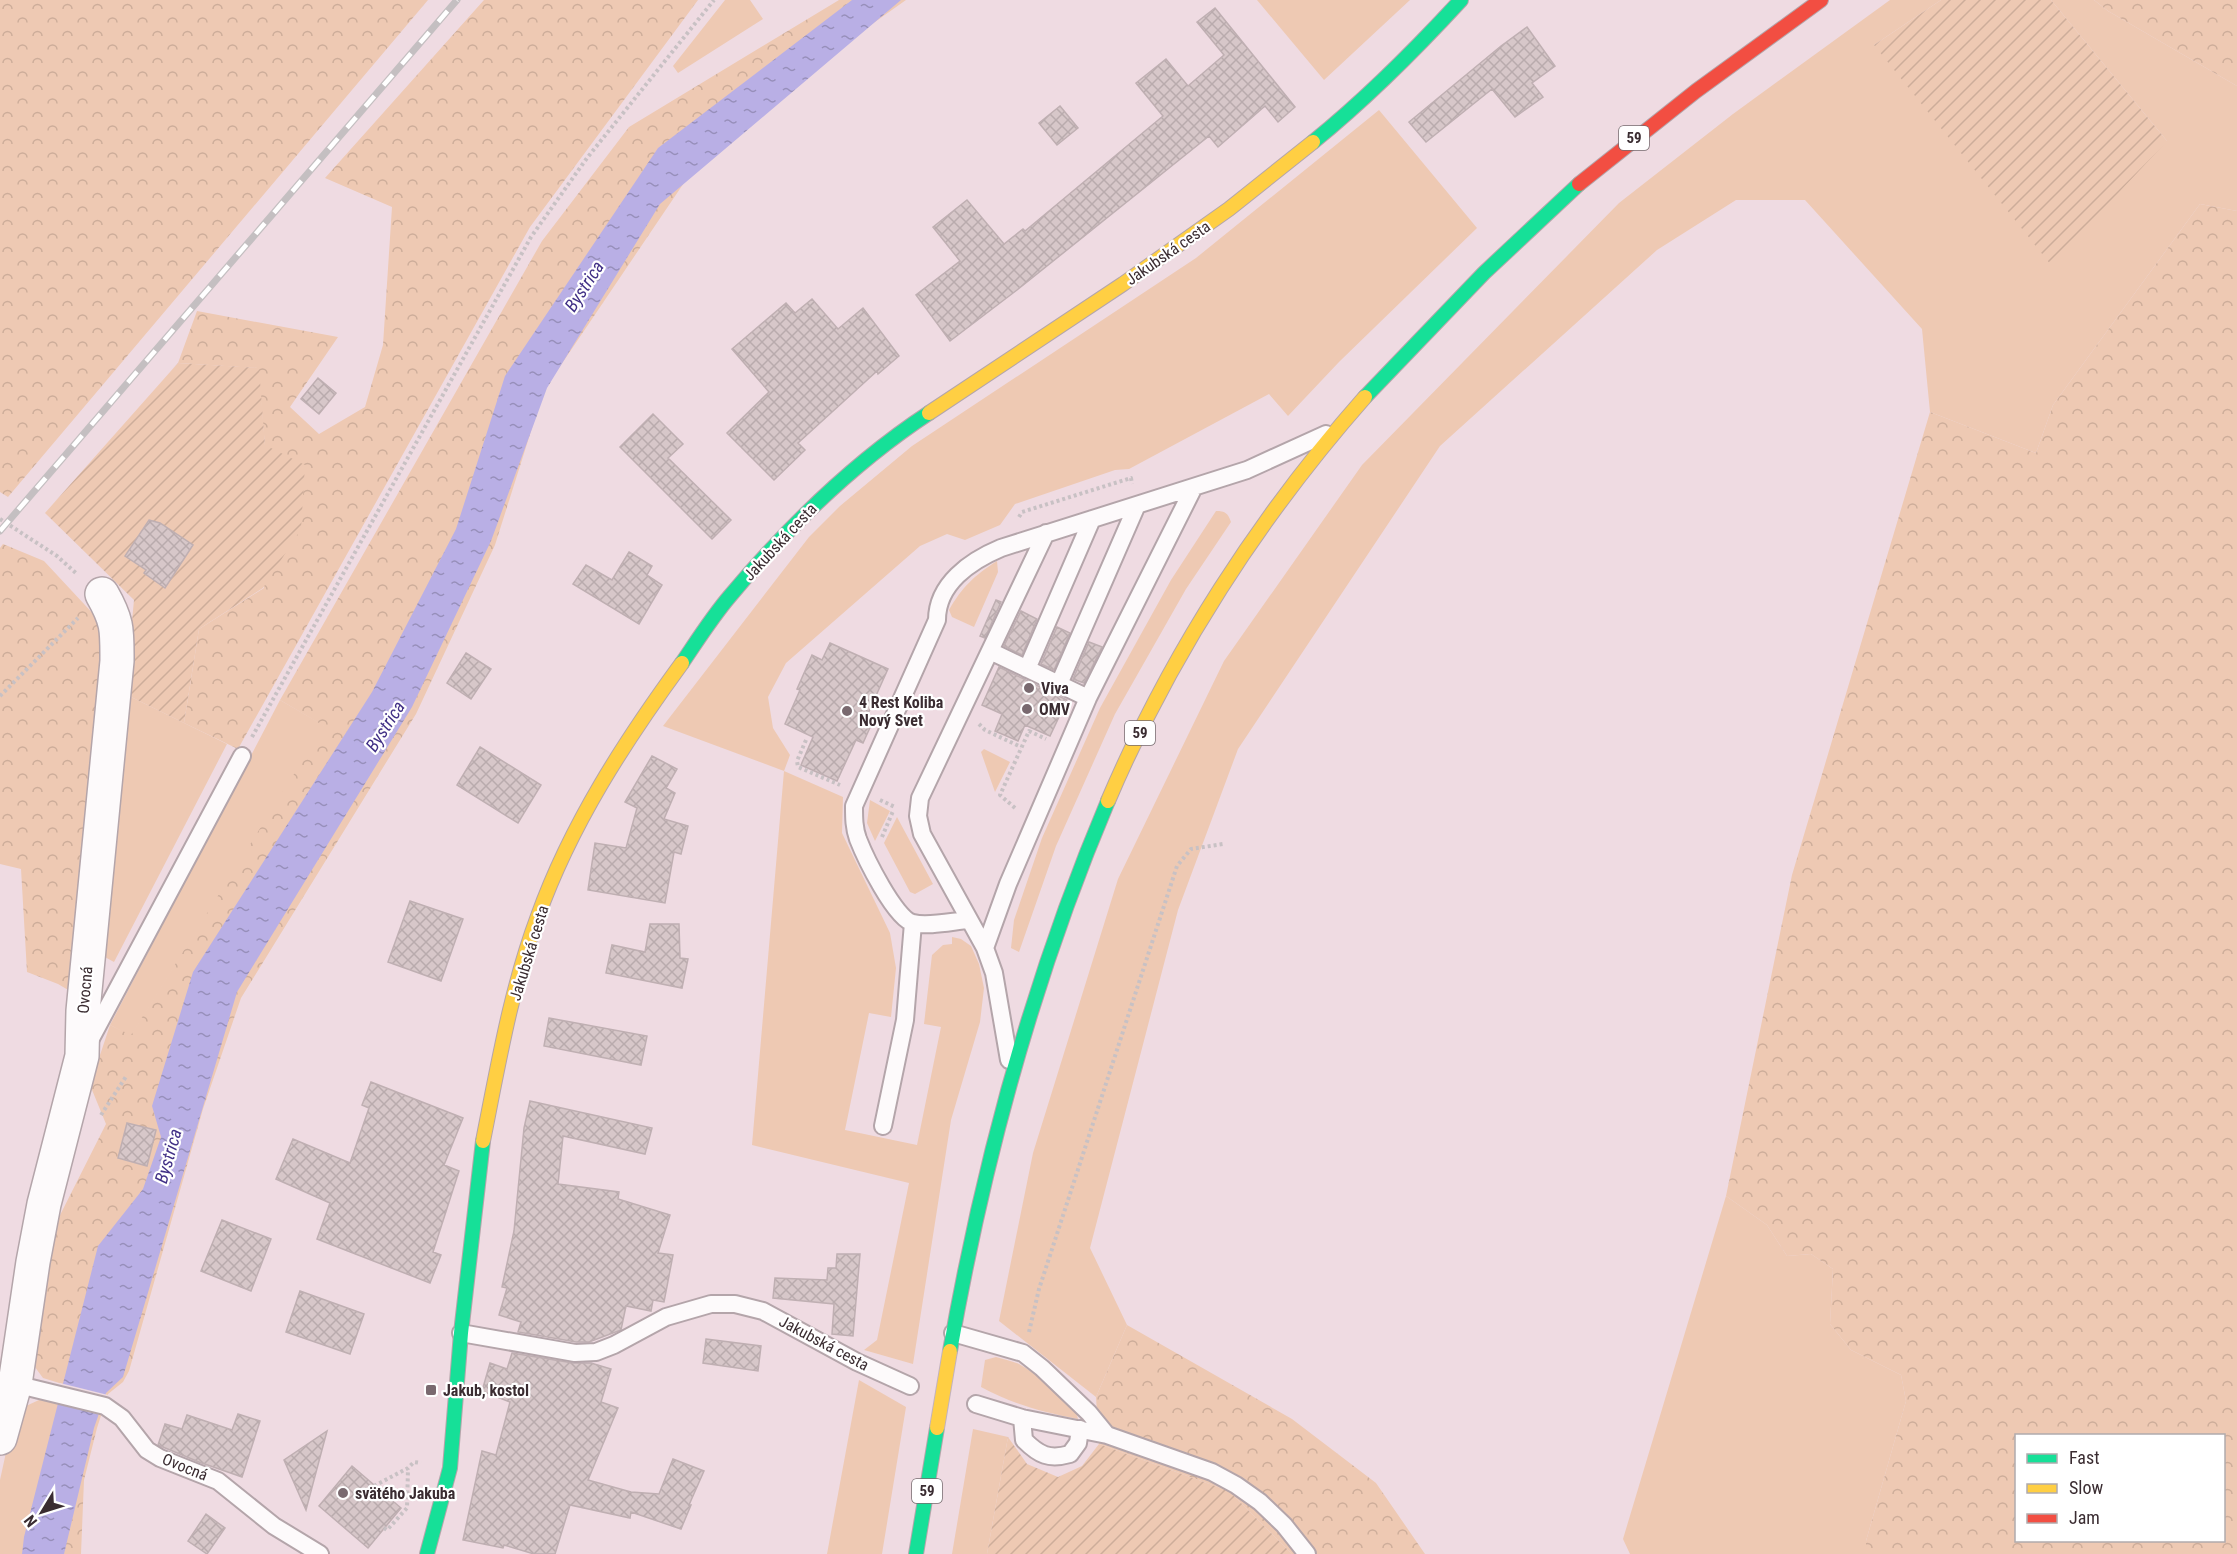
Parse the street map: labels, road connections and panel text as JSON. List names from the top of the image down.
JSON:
{
  "streets": {
    "street": ["59", "Jakubská cesta", "Ovocná"]
  },
  "water": ["Bystrica"],
  "places": {
    "other": [
      "Viva",
      "OMV",
      "4 Rest Koliba Nový Svet",
      "svätého Jakuba"
    ],
    "transit": ["Jakub, kostol"]
  },
  "legend": ["Fast", "Slow", "Jam"],
  "north": "bottom left"
}
